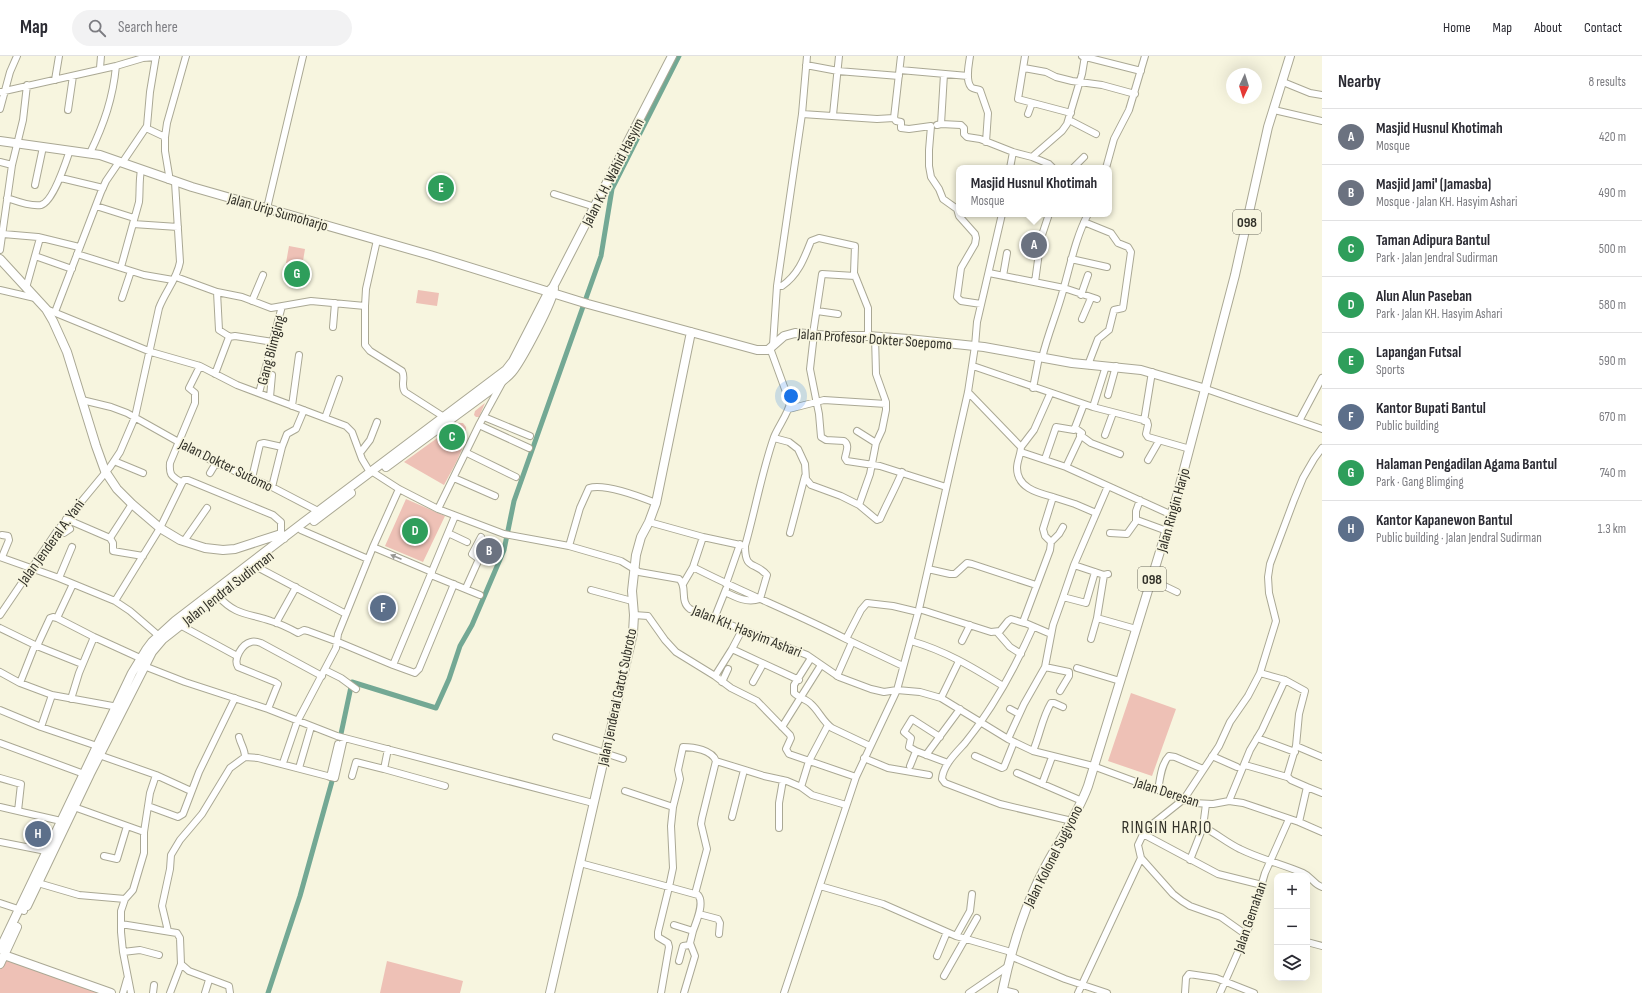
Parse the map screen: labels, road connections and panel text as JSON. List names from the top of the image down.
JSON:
{
  "streets": {
    "main road": [
      "Jalan K.H. Wahid Hasyim",
      "Jalan Urip Sumoharjo",
      "098",
      "Jalan Profesor Dokter Soepomo",
      "Jalan Ringin Harjo",
      "Jalan Jendral Sudirman",
      "Jalan Jenderal Gatot Subroto",
      "Jalan Kolonel Sugiyono"
    ],
    "street": [
      "Gang Blimging",
      "Jalan Dokter Sutomo",
      "Jalan Jenderal A. Yani",
      "Jalan KH. Hasyim Ashari",
      "Jalan Deresan",
      "Jalan Gemahan"
    ]
  },
  "crossings": [
    ["Jalan K.H. Wahid Hasyim", "Jalan Urip Sumoharjo"],
    ["Jalan K.H. Wahid Hasyim", "Jalan Jendral Sudirman"],
    ["Jalan Urip Sumoharjo", "Jalan Jenderal A. Yani"],
    ["Jalan Urip Sumoharjo", "Jalan Jendral Sudirman"],
    ["098", "Jalan Profesor Dokter Soepomo"],
    ["098", "Jalan Ringin Harjo"],
    ["Jalan Profesor Dokter Soepomo", "Jalan Ringin Harjo"],
    ["Jalan Dokter Sutomo", "Jalan Jenderal A. Yani"],
    ["Jalan Dokter Sutomo", "Jalan Jendral Sudirman"],
    ["Jalan Ringin Harjo", "Jalan KH. Hasyim Ashari"],
    ["Jalan Ringin Harjo", "Jalan Deresan"],
    ["Jalan Ringin Harjo", "Jalan Kolonel Sugiyono"],
    ["Jalan Jendral Sudirman", "Jalan KH. Hasyim Ashari"],
    ["Jalan KH. Hasyim Ashari", "Jalan Jenderal Gatot Subroto"],
    ["Jalan KH. Hasyim Ashari", "Jalan Deresan"],
    ["Jalan KH. Hasyim Ashari", "Jalan Kolonel Sugiyono"],
    ["Jalan Deresan", "Jalan Kolonel Sugiyono"],
    ["Jalan Deresan", "Jalan Gemahan"]
  ],
  "districts": ["RINGIN HARJO"],
  "north": "bottom",
  "page": {
    "header": "Map",
    "search": "Search here",
    "nav": [
      "Home",
      "Map",
      "About",
      "Contact"
    ],
    "heading": ["Nearby", "8 results"],
    "list": [
      {
        "mark": "A",
        "name": "Masjid Husnul Khotimah",
        "note": "Mosque",
        "value": "420 m"
      },
      {
        "mark": "B",
        "name": "Masjid Jami' (Jamasba)",
        "note": "Mosque · Jalan KH. Hasyim Ashari",
        "value": "490 m"
      },
      {
        "mark": "C",
        "name": "Taman Adipura Bantul",
        "note": "Park · Jalan Jendral Sudirman",
        "value": "500 m"
      },
      {
        "mark": "D",
        "name": "Alun Alun Paseban",
        "note": "Park · Jalan KH. Hasyim Ashari",
        "value": "580 m"
      },
      {
        "mark": "E",
        "name": "Lapangan Futsal",
        "note": "Sports",
        "value": "590 m"
      },
      {
        "mark": "F",
        "name": "Kantor Bupati Bantul",
        "note": "Public building",
        "value": "670 m"
      },
      {
        "mark": "G",
        "name": "Halaman Pengadilan Agama Bantul",
        "note": "Park · Gang Blimging",
        "value": "740 m"
      },
      {
        "mark": "H",
        "name": "Kantor Kapanewon Bantul",
        "note": "Public building · Jalan Jendral Sudirman",
        "value": "1.3 km"
      }
    ],
    "popup": ["Masjid Husnul Khotimah", "Mosque"],
    "pins": [
      "E",
      "A",
      "G",
      "C",
      "D",
      "B",
      "F",
      "H"
    ],
    "map_buttons": ["+", "−"]
  }
}
